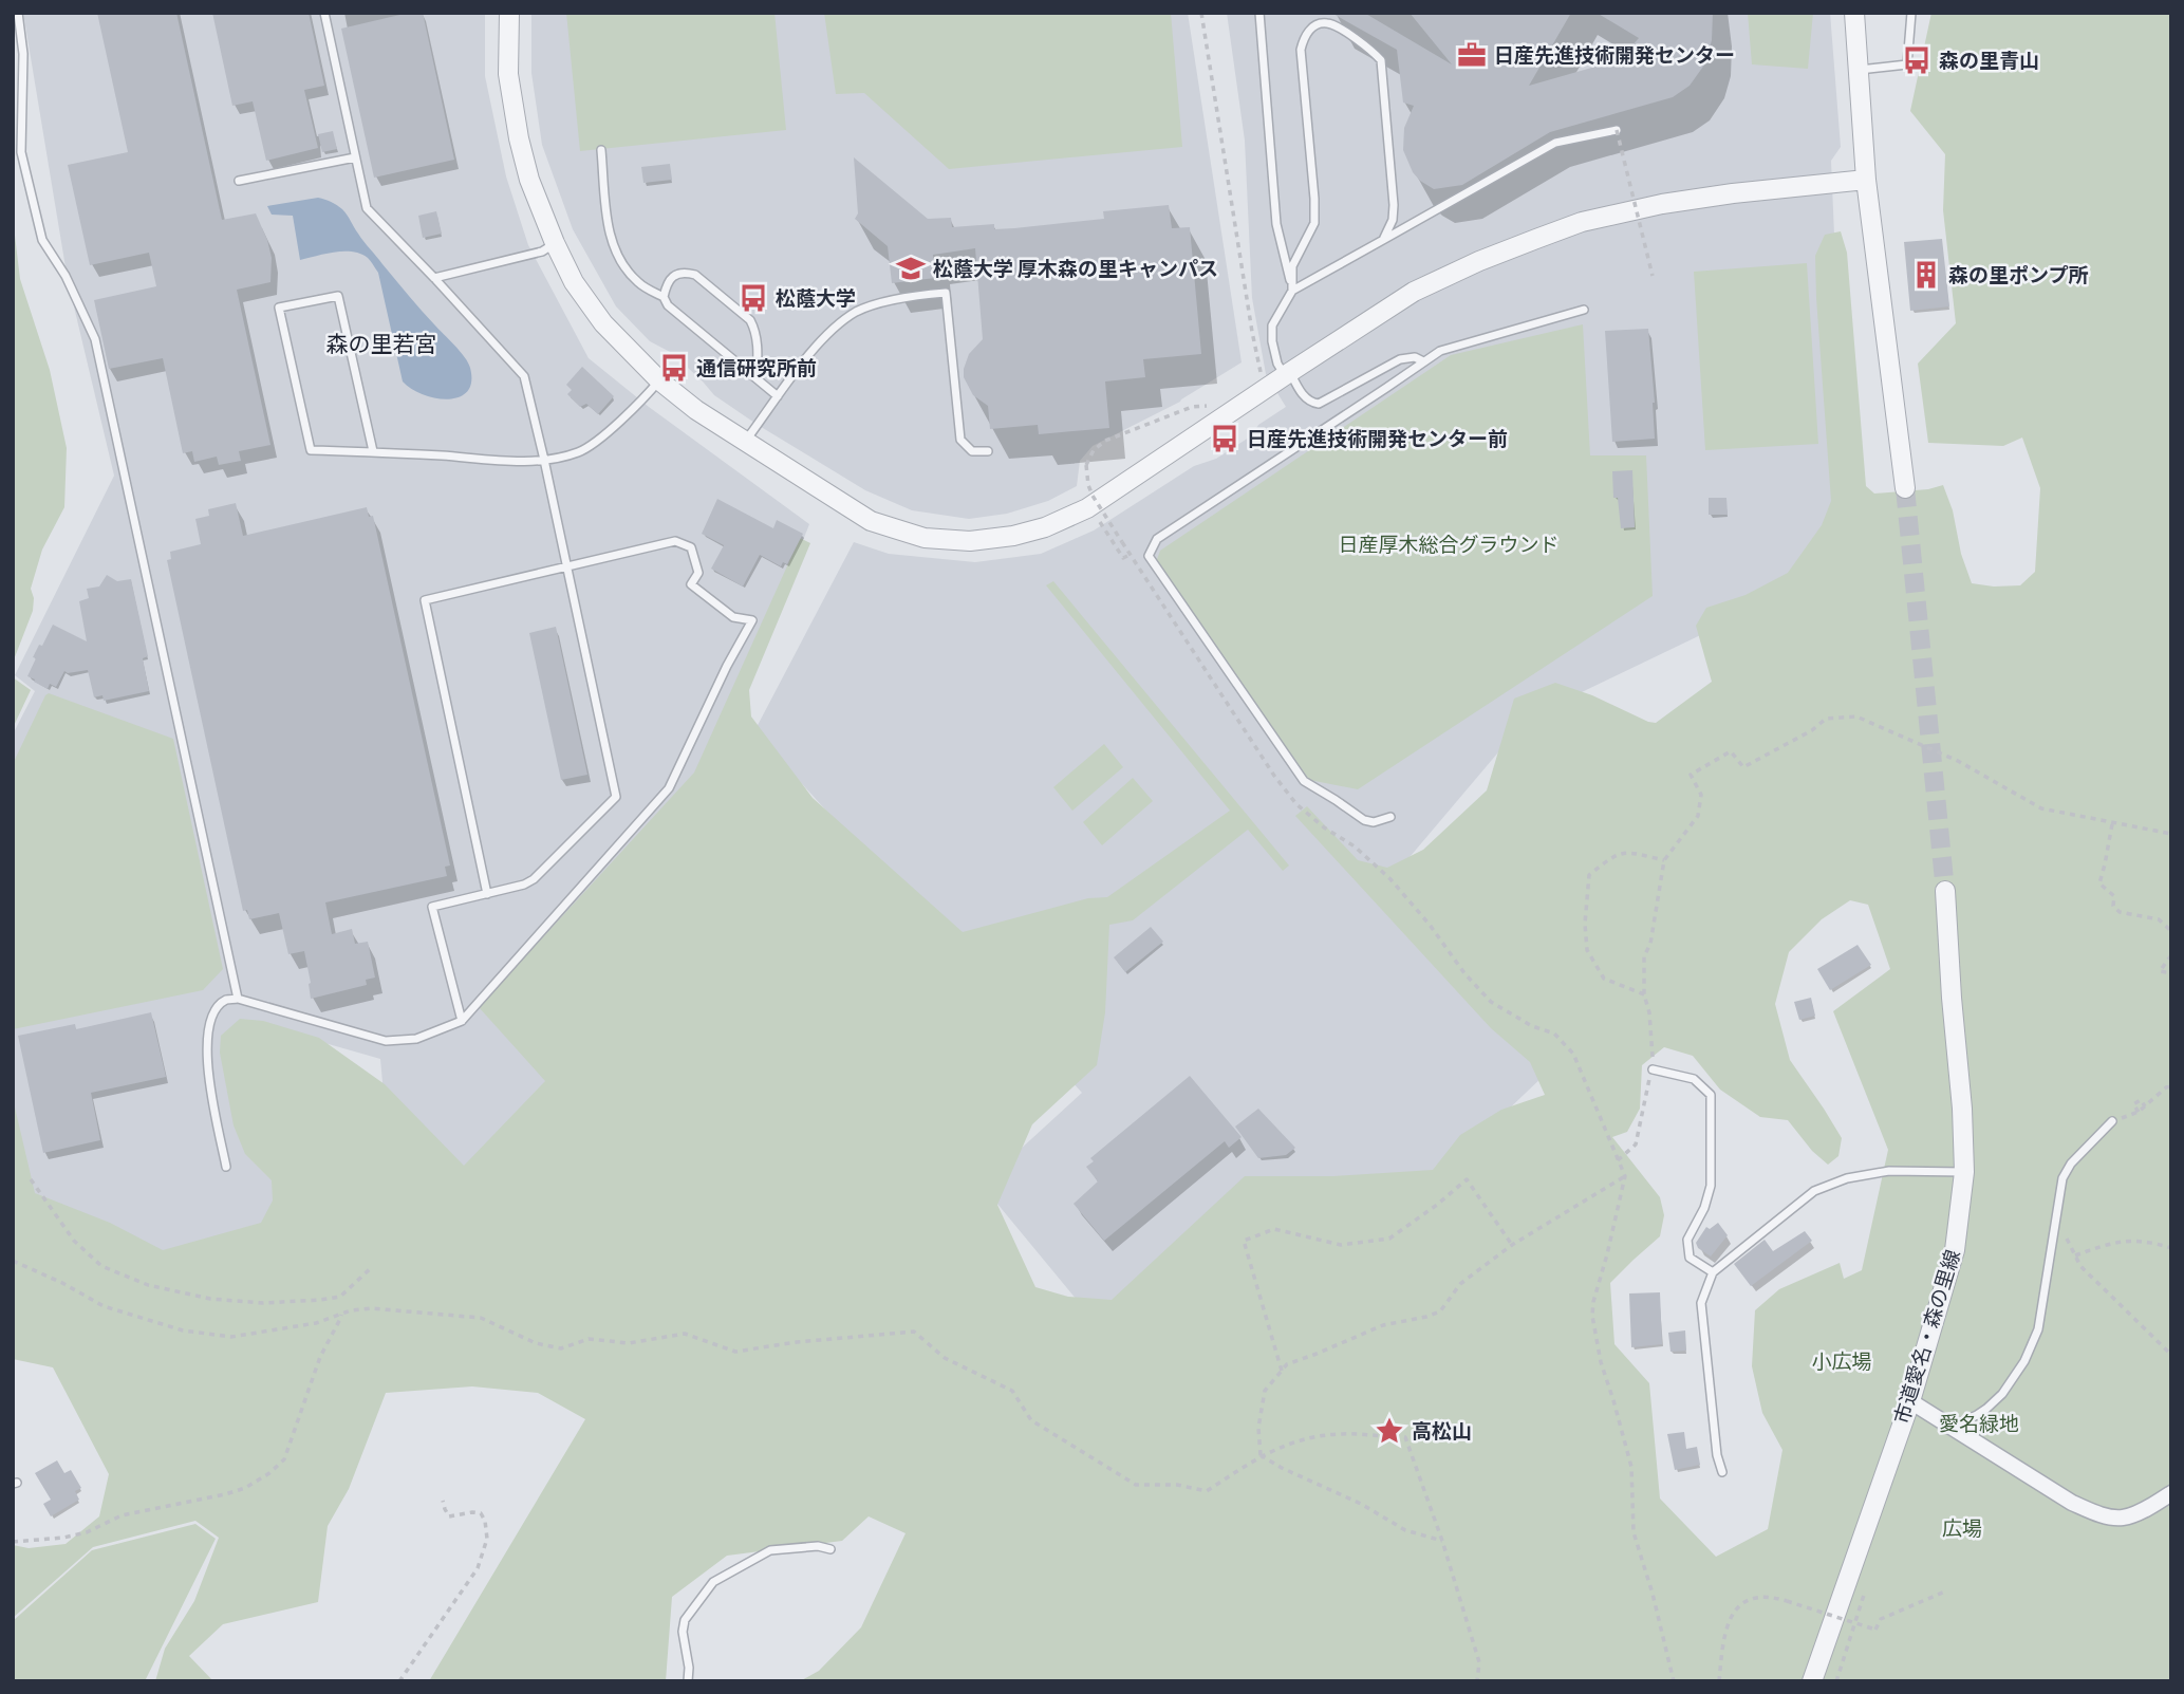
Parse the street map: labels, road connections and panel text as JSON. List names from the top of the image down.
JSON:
{
  "streets": {
    "street": ["市道愛名・森の里線"]
  },
  "districts": ["森の里若宮"],
  "parks": [
    "日産厚木総合グラウンド",
    "小広場",
    "愛名緑地",
    "広場"
  ],
  "places": {
    "office": ["日産先進技術開発センター"],
    "bus stop": [
      "森の里青山",
      "松蔭大学",
      "通信研究所前",
      "日産先進技術開発センター前"
    ],
    "school or university": ["松蔭大学 厚木森の里キャンパス"],
    "building": ["森の里ポンプ所"],
    "place": ["高松山"]
  }
}
